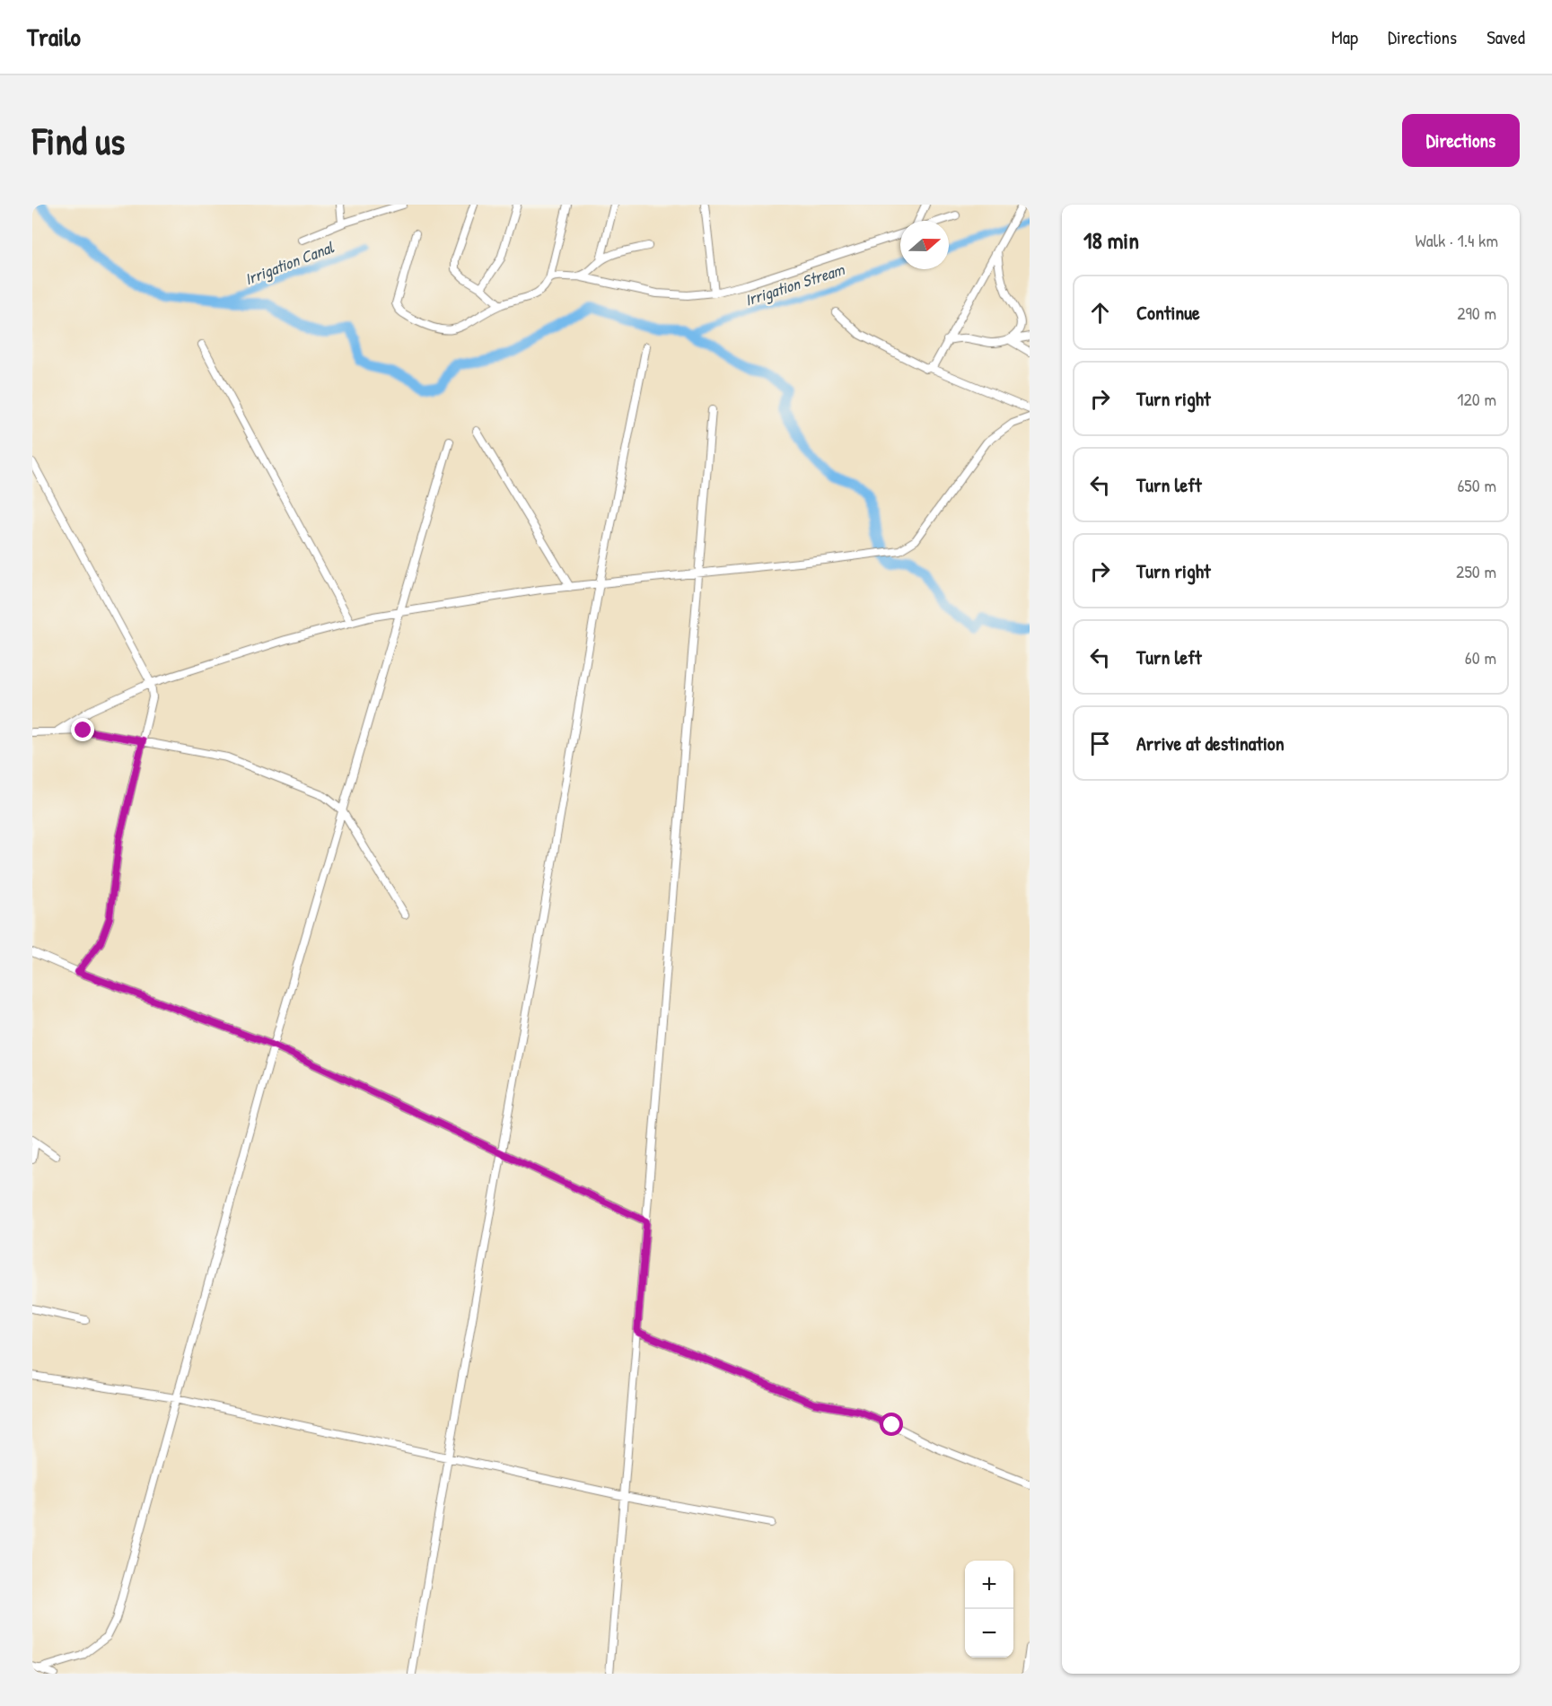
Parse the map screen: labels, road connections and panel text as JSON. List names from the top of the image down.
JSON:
{
  "water": ["Irrigation Canal", "Irrigation Stream"],
  "north": "right",
  "page": {
    "header": "Trailo",
    "nav": ["Map", "Directions", "Saved"],
    "buttons": "Directions",
    "title": "Find us",
    "heading": ["18 min", "Walk · 1.4 km"],
    "list": [
      ["Continue", "290 m"],
      ["Turn right", "120 m"],
      ["Turn left", "650 m"],
      ["Turn right", "250 m"],
      ["Turn left", "60 m"],
      "Arrive at destination"
    ],
    "map_buttons": ["+", "−"]
  }
}
